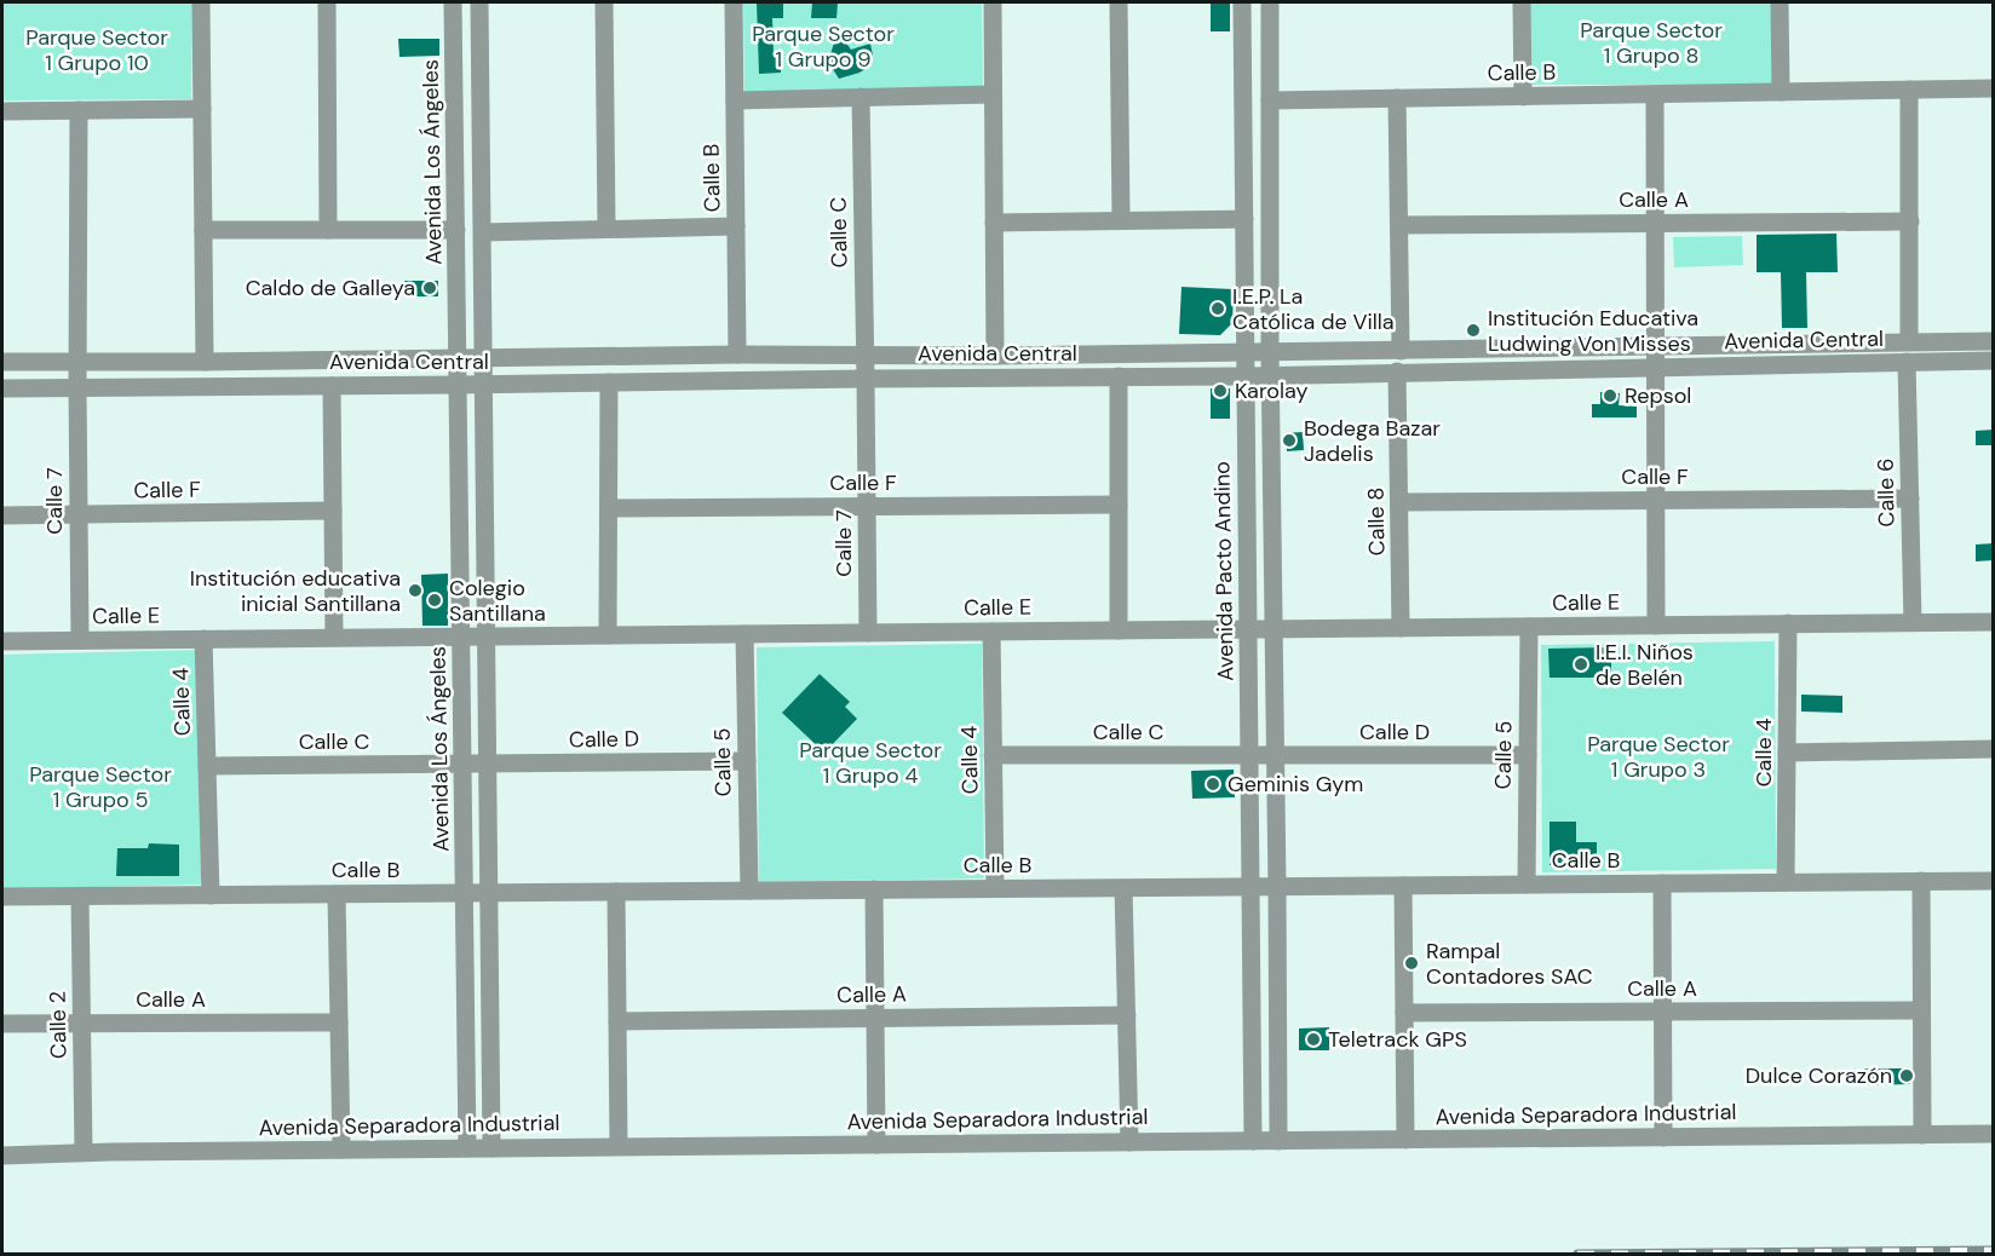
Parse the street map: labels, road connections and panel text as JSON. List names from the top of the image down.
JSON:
{
  "streets": {
    "street": [
      "Calle B",
      "Avenida Los Ángeles",
      "Calle A",
      "Calle C",
      "Avenida Central",
      "Calle F",
      "Calle 6",
      "Calle 7",
      "Calle 8",
      "Avenida Pacto Andino",
      "Calle E",
      "Calle 4",
      "Calle D",
      "Calle 5",
      "Calle 2",
      "Avenida Separadora Industrial"
    ]
  },
  "crossings": [
    ["Calle B", "Avenida Los Ángeles"],
    ["Calle B", "Avenida Central"],
    ["Calle B", "Avenida Pacto Andino"],
    ["Calle B", "Calle 4"],
    ["Calle B", "Calle 5"],
    ["Calle B", "Calle 2"],
    ["Avenida Los Ángeles", "Calle C"],
    ["Avenida Los Ángeles", "Avenida Central"],
    ["Avenida Los Ángeles", "Calle E"],
    ["Avenida Los Ángeles", "Calle D"],
    ["Avenida Los Ángeles", "Avenida Separadora Industrial"],
    ["Calle A", "Calle 2"],
    ["Calle C", "Avenida Central"],
    ["Calle C", "Calle 7"],
    ["Calle C", "Avenida Pacto Andino"],
    ["Calle C", "Calle 4"],
    ["Calle C", "Calle D"],
    ["Avenida Central", "Calle 6"],
    ["Avenida Central", "Calle 7"],
    ["Avenida Central", "Calle 8"],
    ["Avenida Central", "Avenida Pacto Andino"],
    ["Calle F", "Calle 6"],
    ["Calle F", "Calle 7"],
    ["Calle F", "Calle 8"],
    ["Calle 6", "Calle E"],
    ["Calle 7", "Calle E"],
    ["Calle 8", "Calle E"],
    ["Avenida Pacto Andino", "Calle E"],
    ["Avenida Pacto Andino", "Calle D"],
    ["Avenida Pacto Andino", "Avenida Separadora Industrial"],
    ["Calle E", "Calle 4"],
    ["Calle E", "Calle 5"],
    ["Calle D", "Calle 5"],
    ["Calle 2", "Avenida Separadora Industrial"]
  ],
  "parks": [
    "Parque Sector 1 Grupo 8",
    "Parque Sector 1 Grupo 9",
    "Parque Sector 1 Grupo 10",
    "Parque Sector 1 Grupo 3",
    "Parque Sector 1 Grupo 4",
    "Parque Sector 1 Grupo 5"
  ],
  "places": [
    "Caldo de Galleya",
    "I.E.P. La Católica de Villa",
    "Institución Educativa Ludwing Von Misses",
    "Karolay",
    "Repsol",
    "Bodega Bazar Jadelis",
    "Institución educativa inicial Santillana",
    "Colegio Santillana",
    "I.E.I. Niños de Belén",
    "Geminis Gym",
    "Rampal Contadores SAC",
    "Teletrack GPS",
    "Dulce Corazón"
  ]
}
